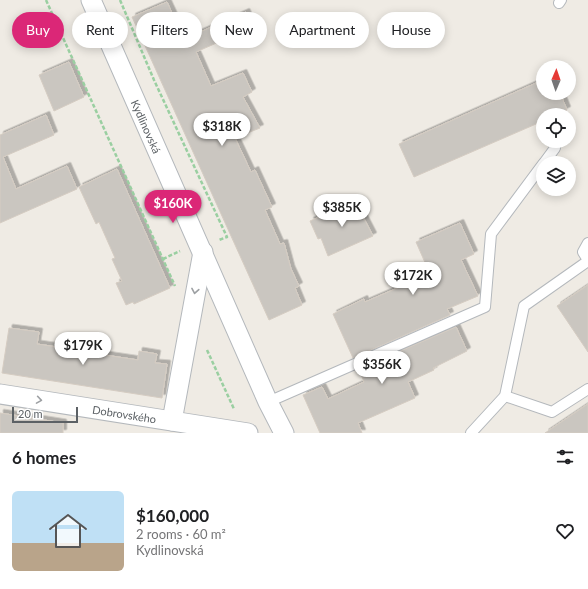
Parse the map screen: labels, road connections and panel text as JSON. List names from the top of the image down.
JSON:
{
  "streets": {
    "street": ["Kydlinovská", "Dobrovského"]
  },
  "one_way": ["Dobrovského"],
  "scale_bar": "20 m",
  "north": "top",
  "page": {
    "chip": [
      "Buy",
      "Rent",
      "Filters",
      "New",
      "Apartment",
      "House"
    ],
    "price": [
      "$318K",
      "$160K",
      "$385K",
      "$172K",
      "$179K",
      "$356K"
    ],
    "scale": "20 m",
    "heading": "6 homes",
    "list": [
      {
        "name": "$160,000",
        "note": "2 rooms · 60 m² · Kydlinovská"
      }
    ]
  }
}
